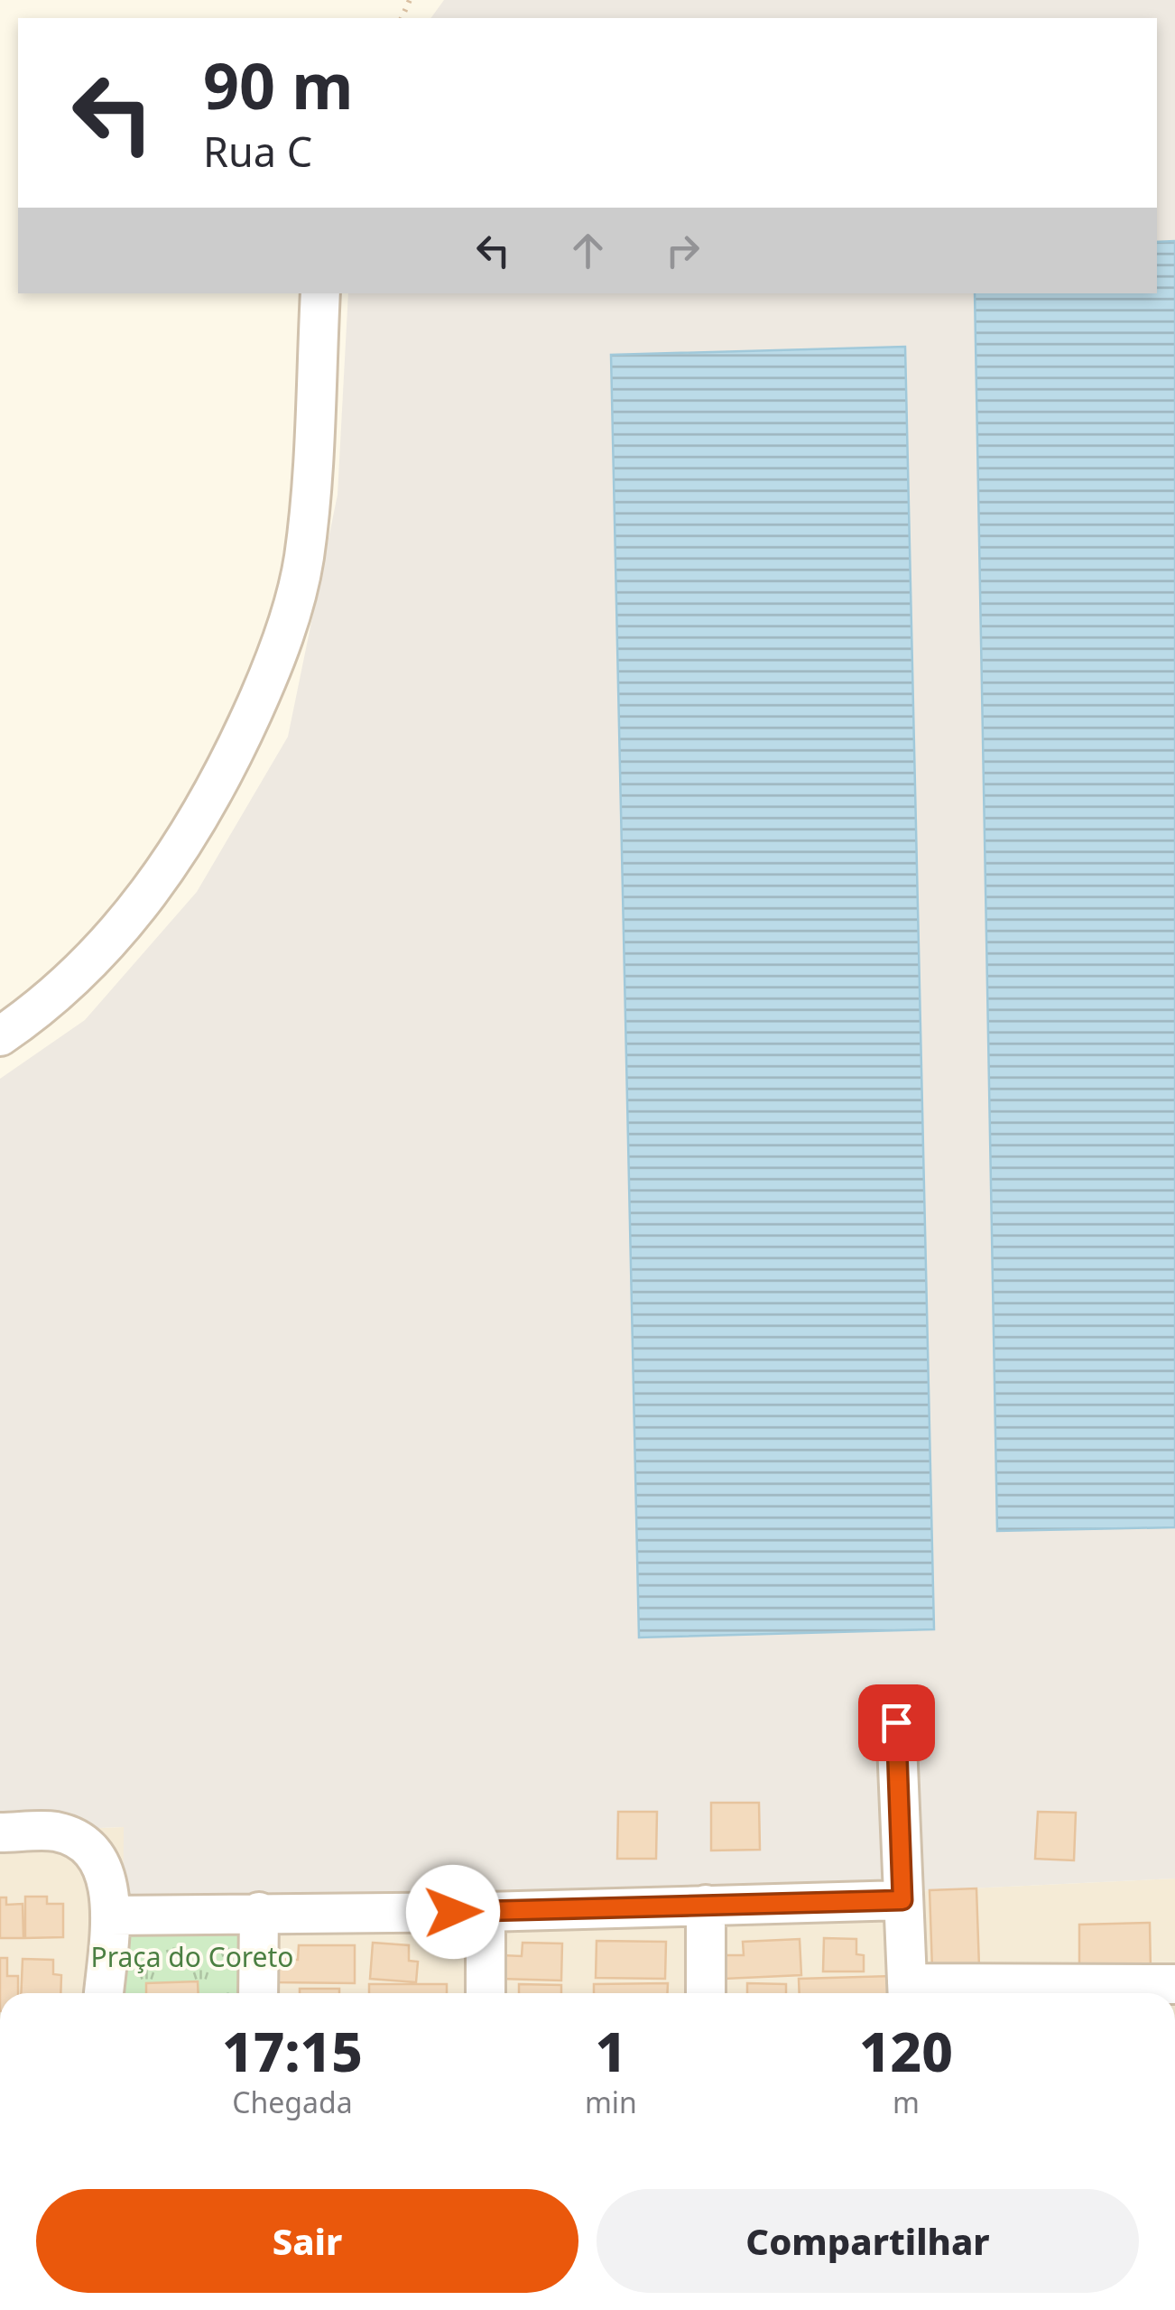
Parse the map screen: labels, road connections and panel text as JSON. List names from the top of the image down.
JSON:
{
  "parks": ["Praça do Coreto"],
  "page": {
    "turn": ["90 m", "Rua C"],
    "eta": [
      "17:15",
      "Chegada",
      "1",
      "min",
      "120",
      "m"
    ],
    "buttons": ["Sair", "Compartilhar"]
  }
}
